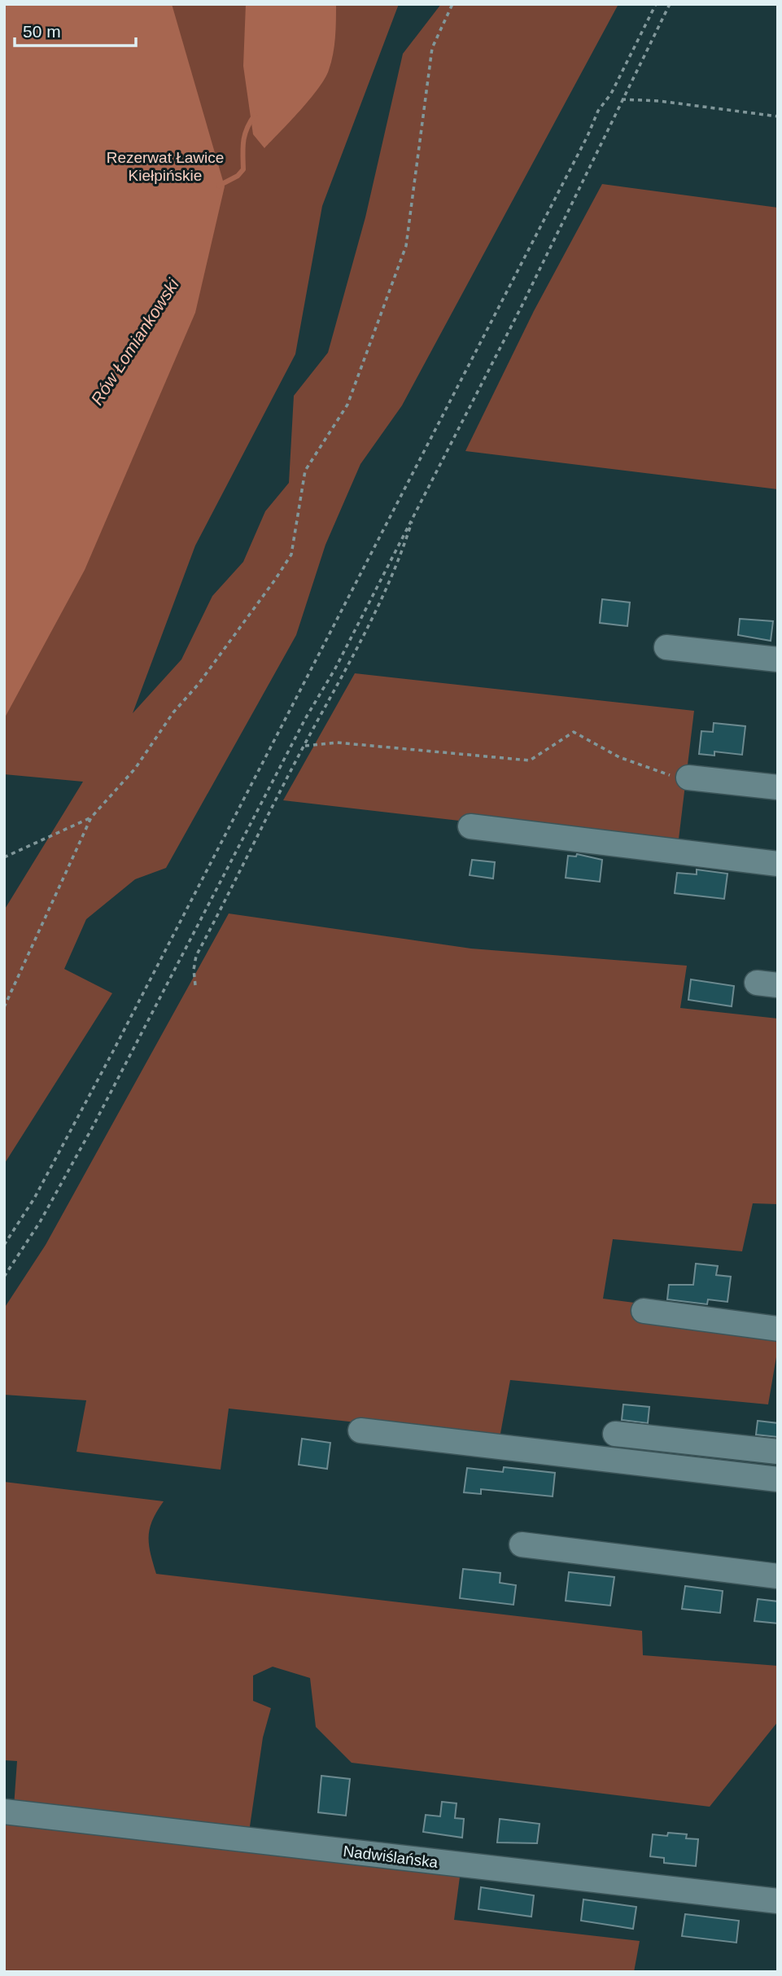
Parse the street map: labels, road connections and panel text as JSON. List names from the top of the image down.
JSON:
{
  "streets": {
    "street": ["Nadwiślańska"]
  },
  "water": ["Rów Łomiankowski"],
  "parks": ["Rezerwat Ławice Kiełpińskie"],
  "scale_bar": "50 m"
}
